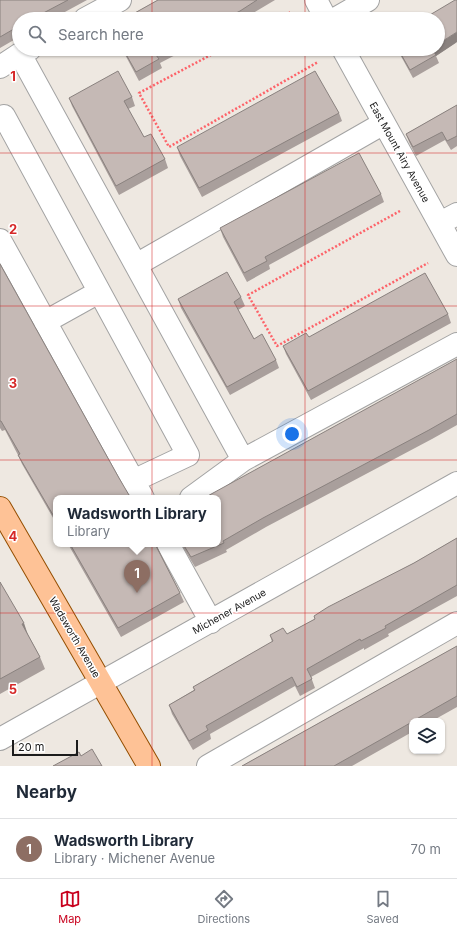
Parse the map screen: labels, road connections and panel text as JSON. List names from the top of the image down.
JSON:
{
  "streets": {
    "main road": ["Wadsworth Avenue"],
    "street": ["East Mount Airy Avenue", "Michener Avenue"]
  },
  "crossings": [
    ["Michener Avenue", "Wadsworth Avenue"]
  ],
  "scale_bar": "20 m",
  "page": {
    "search": "Search here",
    "popup": ["Wadsworth Library", "Library"],
    "pins": "1",
    "scale": "20 m",
    "heading": "Nearby",
    "list": [
      {
        "mark": "1",
        "name": "Wadsworth Library",
        "note": "Library · Michener Avenue",
        "value": "70 m"
      }
    ],
    "nav": ["Map", "Directions", "Saved"]
  },
  "grid": {
    "rows": [
      "1",
      "2",
      "3",
      "4",
      "5"
    ]
  }
}
